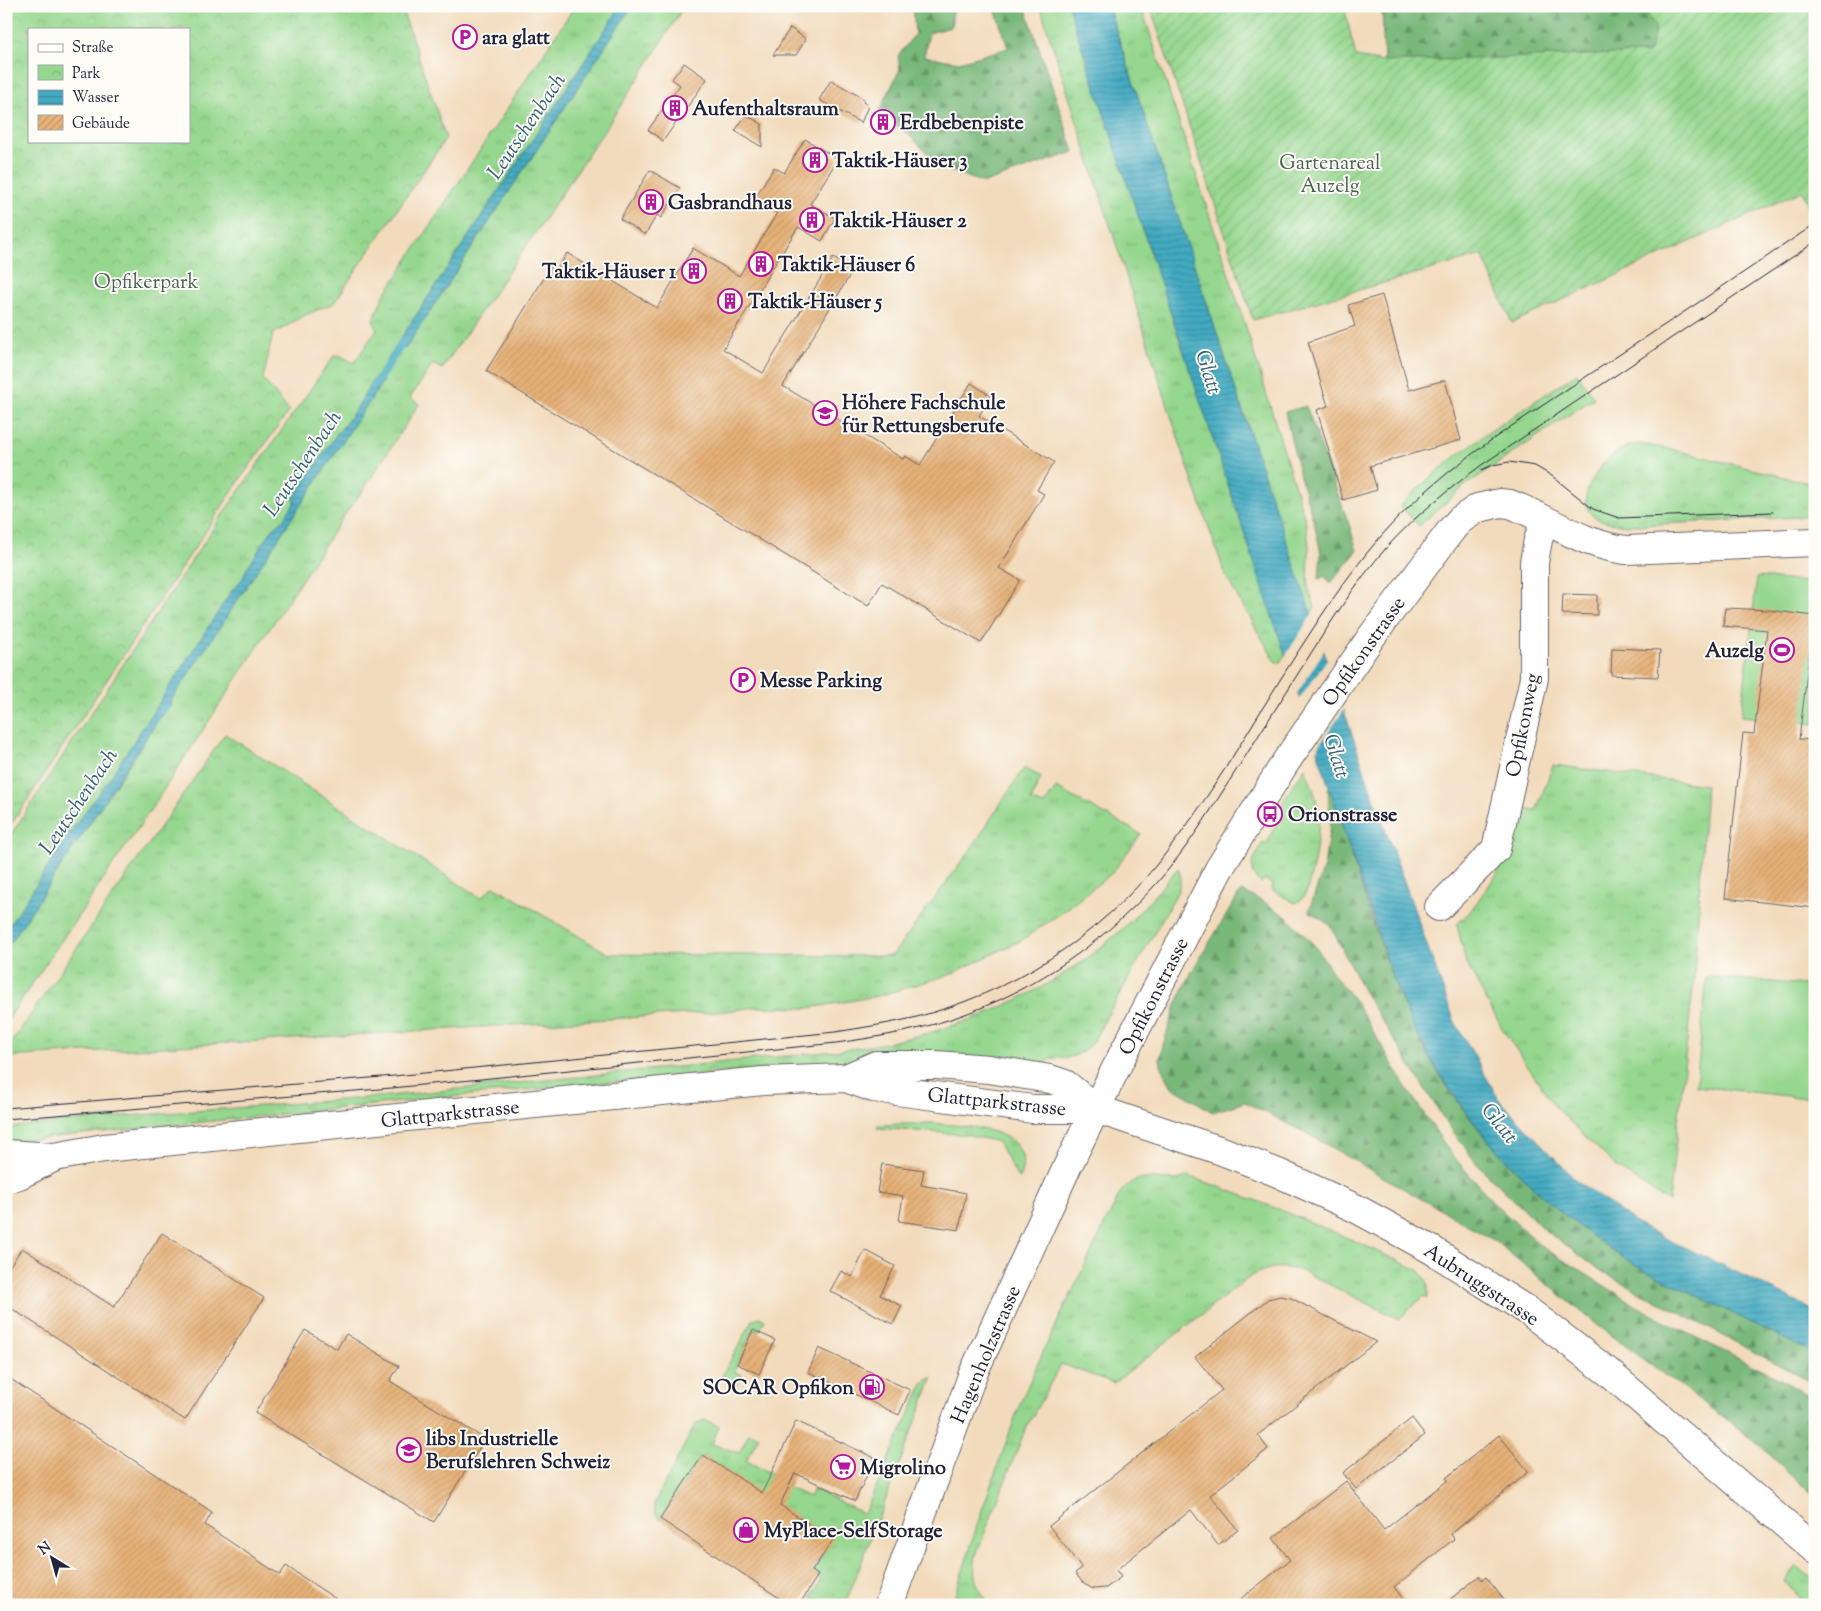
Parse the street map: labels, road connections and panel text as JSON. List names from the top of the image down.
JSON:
{
  "streets": {
    "street": [
      "Opfikonstrasse",
      "Opfikonweg",
      "Glattparkstrasse",
      "Aubruggstrasse",
      "Hagenholzstrasse"
    ]
  },
  "crossings": [
    ["Opfikonstrasse", "Opfikonweg"],
    ["Opfikonstrasse", "Glattparkstrasse"],
    ["Opfikonstrasse", "Aubruggstrasse"],
    ["Opfikonstrasse", "Hagenholzstrasse"],
    ["Glattparkstrasse", "Aubruggstrasse"],
    ["Glattparkstrasse", "Hagenholzstrasse"],
    ["Aubruggstrasse", "Hagenholzstrasse"]
  ],
  "water": ["Leutschenbach", "Glatt"],
  "parks": ["Gartenareal Auzelg", "Opfikerpark"],
  "places": {
    "parking": ["ara glatt", "Messe Parking"],
    "building": [
      "Aufenthaltsraum",
      "Erdbebenpiste",
      "Taktik-Häuser 3",
      "Gasbrandhaus",
      "Taktik-Häuser 2",
      "Taktik-Häuser 6",
      "Taktik-Häuser 1",
      "Taktik-Häuser 5"
    ],
    "school or university": ["Höhere Fachschule für Rettungsberufe", "libs Industrielle Berufslehren Schweiz"],
    "sports": ["Auzelg"],
    "bus stop": ["Orionstrasse"],
    "fuel station": ["SOCAR Opfikon"],
    "supermarket": ["Migrolino"],
    "shop": ["MyPlace-SelfStorage"]
  },
  "legend": [
    "Straße",
    "Park",
    "Wasser",
    "Gebäude"
  ],
  "north": "top left"
}
